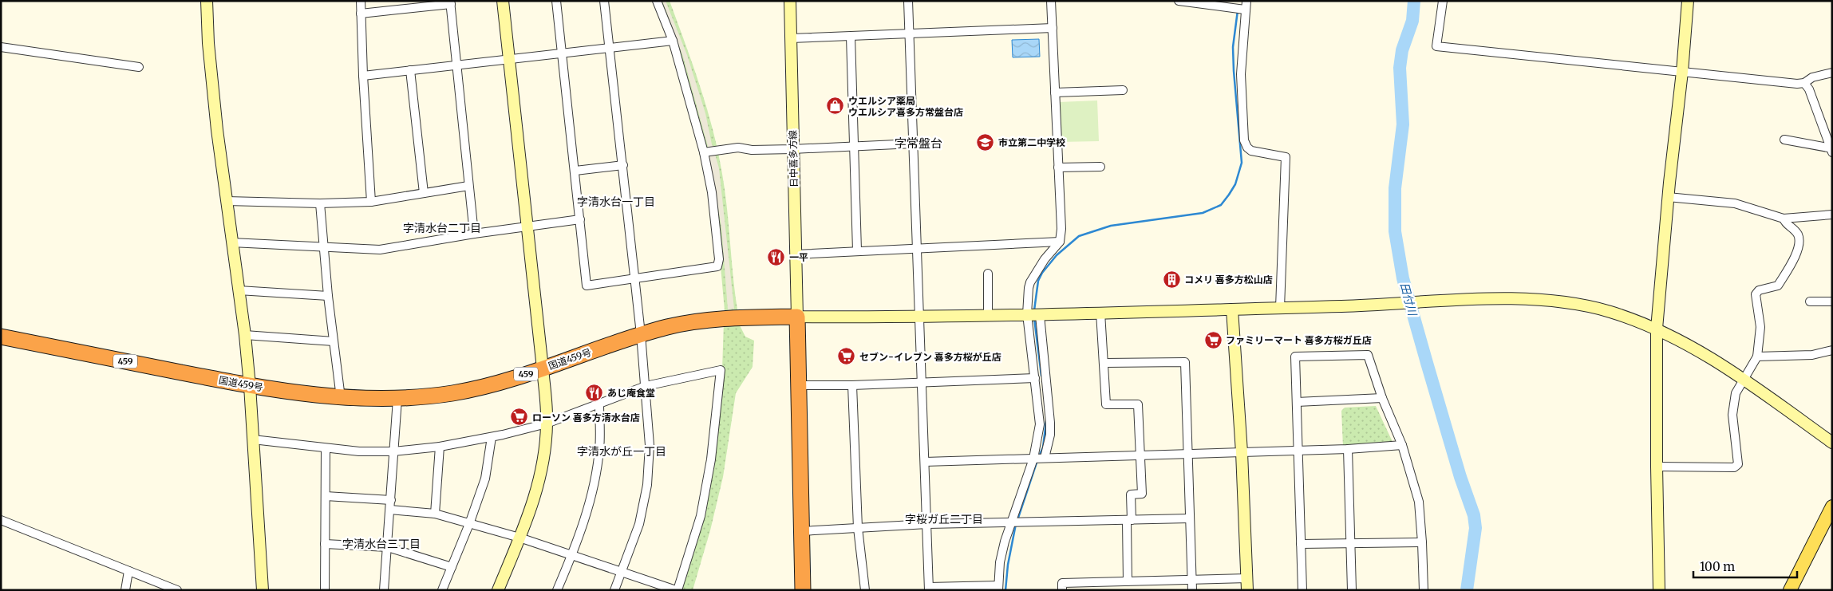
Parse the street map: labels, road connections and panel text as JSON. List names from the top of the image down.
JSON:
{
  "streets": {
    "highway": ["国道459号", "459"],
    "street": ["日中喜多方線"]
  },
  "crossings": [
    ["日中喜多方線", "国道459号"]
  ],
  "districts": [
    "字常盤台",
    "字清水台一丁目",
    "字清水台二丁目",
    "字清水が丘一丁目",
    "字桜ガ丘二丁目",
    "字清水台三丁目"
  ],
  "water": ["田付川"],
  "places": {
    "shop": ["ウエルシア薬局 ウエルシア喜多方常盤台店"],
    "school or university": ["市立第二中学校"],
    "restaurant": ["一平", "あじ庵食堂"],
    "building": ["コメリ 喜多方松山店"],
    "supermarket": ["ファミリーマート 喜多方桜ガ丘店", "セブン-イレブン 喜多方桜が丘店", "ローソン 喜多方清水台店"]
  },
  "scale_bar": "100 m"
}
